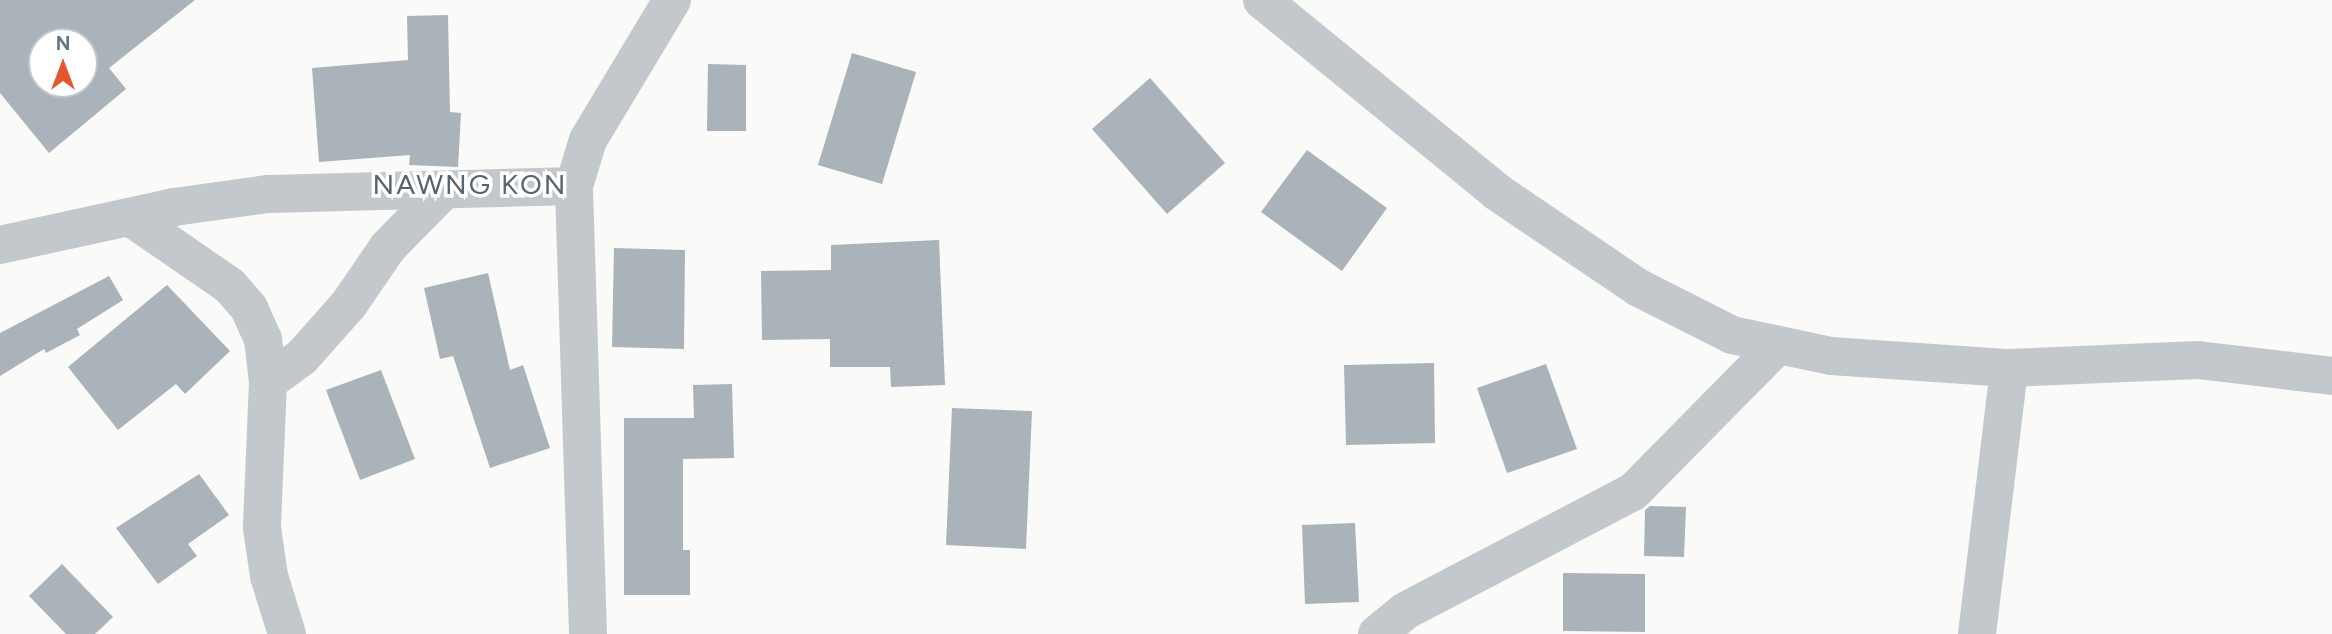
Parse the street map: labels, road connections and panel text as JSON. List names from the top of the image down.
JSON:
{
  "districts": ["NAWNG KON"],
  "north": "top"
}
